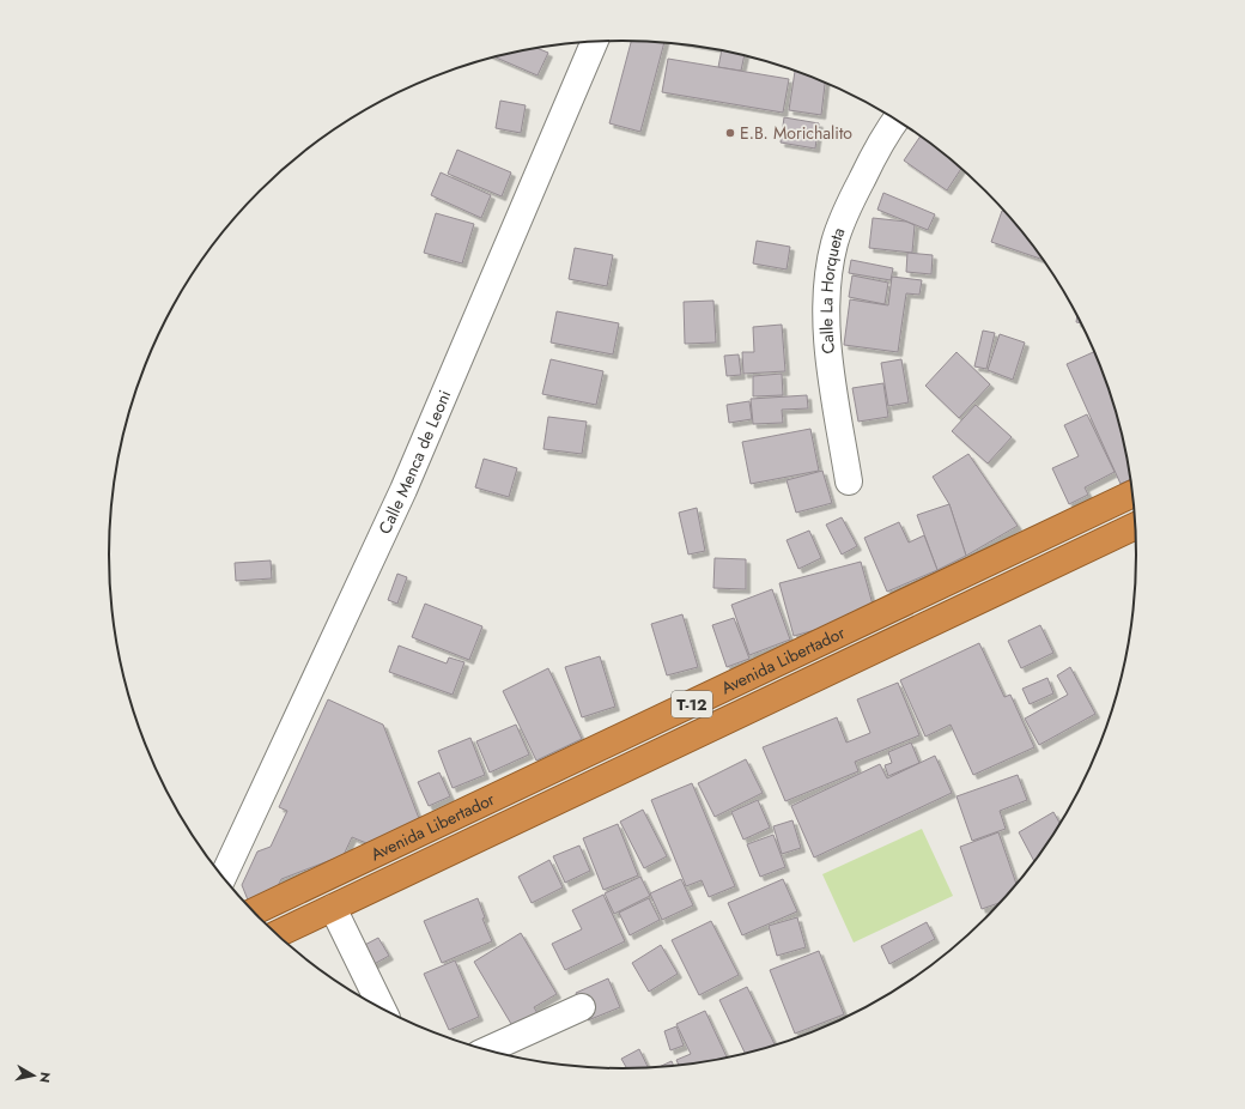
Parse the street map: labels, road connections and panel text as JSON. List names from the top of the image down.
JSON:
{
  "streets": {
    "highway": ["Avenida Libertador", "T-12"],
    "street": ["Calle La Horqueta", "Calle Menca de Leoni"]
  },
  "places": ["E.B. Morichalito"],
  "north": "right"
}
